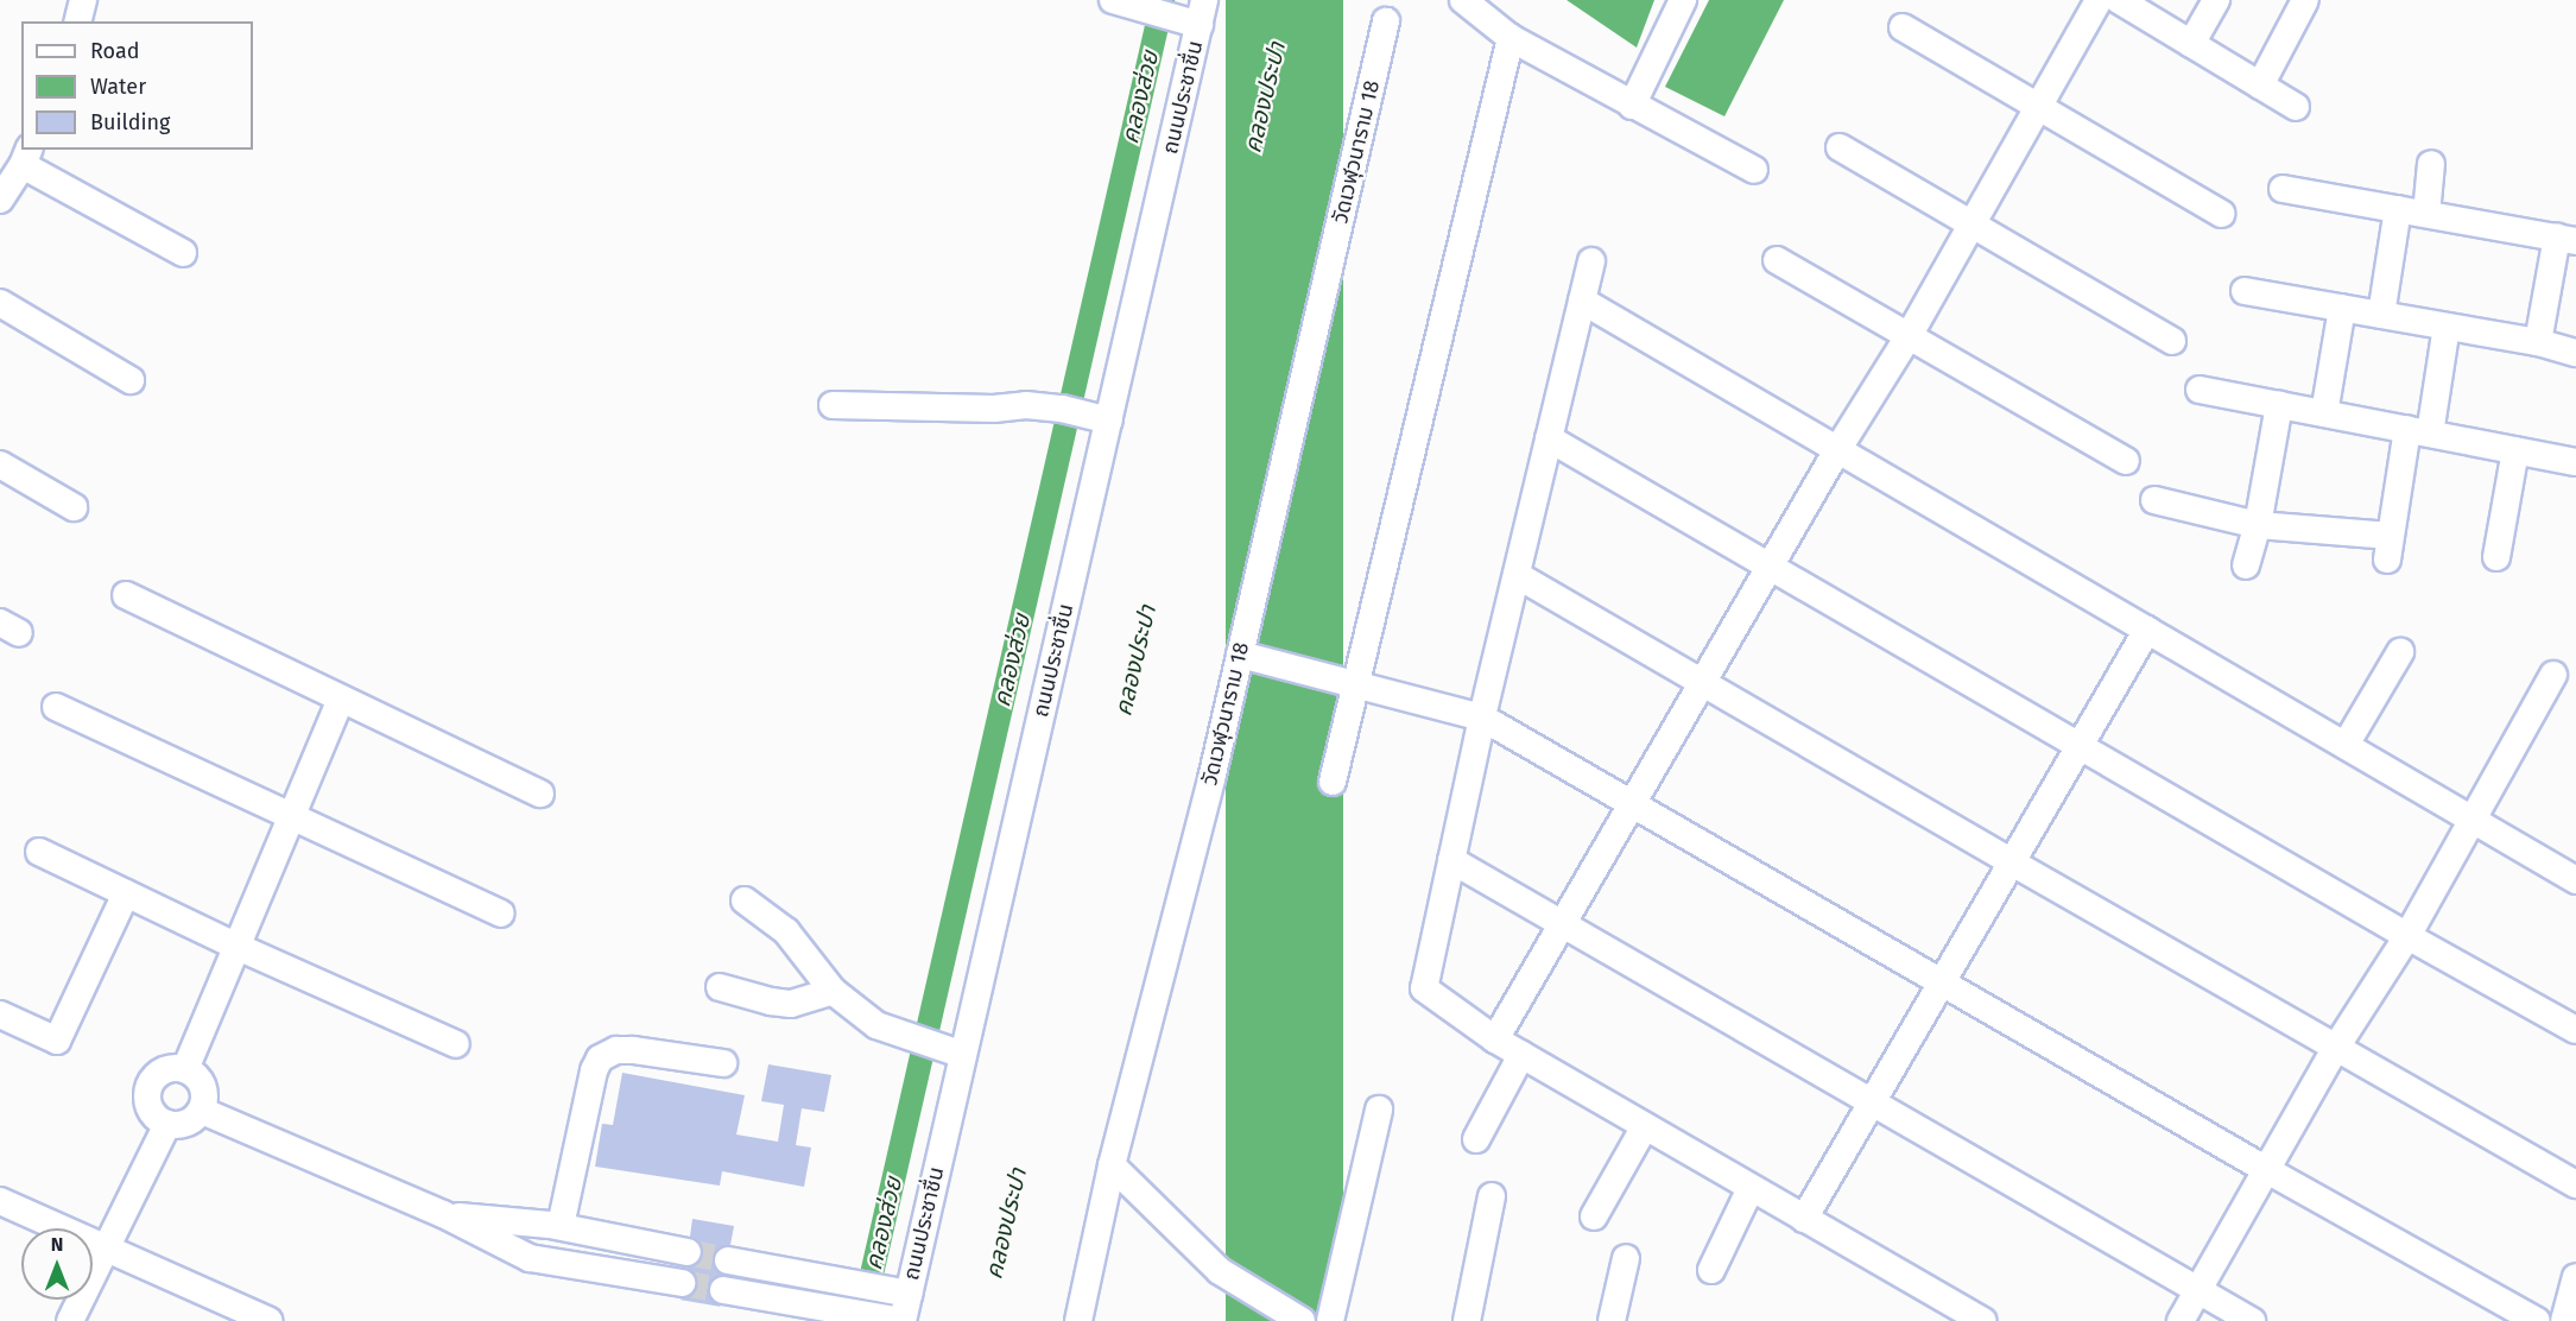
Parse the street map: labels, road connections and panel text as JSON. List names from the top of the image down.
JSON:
{
  "streets": {
    "street": ["ถนนประชาชื่น", "วัดเวฬุวนาราม 18"]
  },
  "water": ["คลองส่วย", "คลองประปา"],
  "legend": ["Road", "Water", "Building"],
  "north": "top"
}
